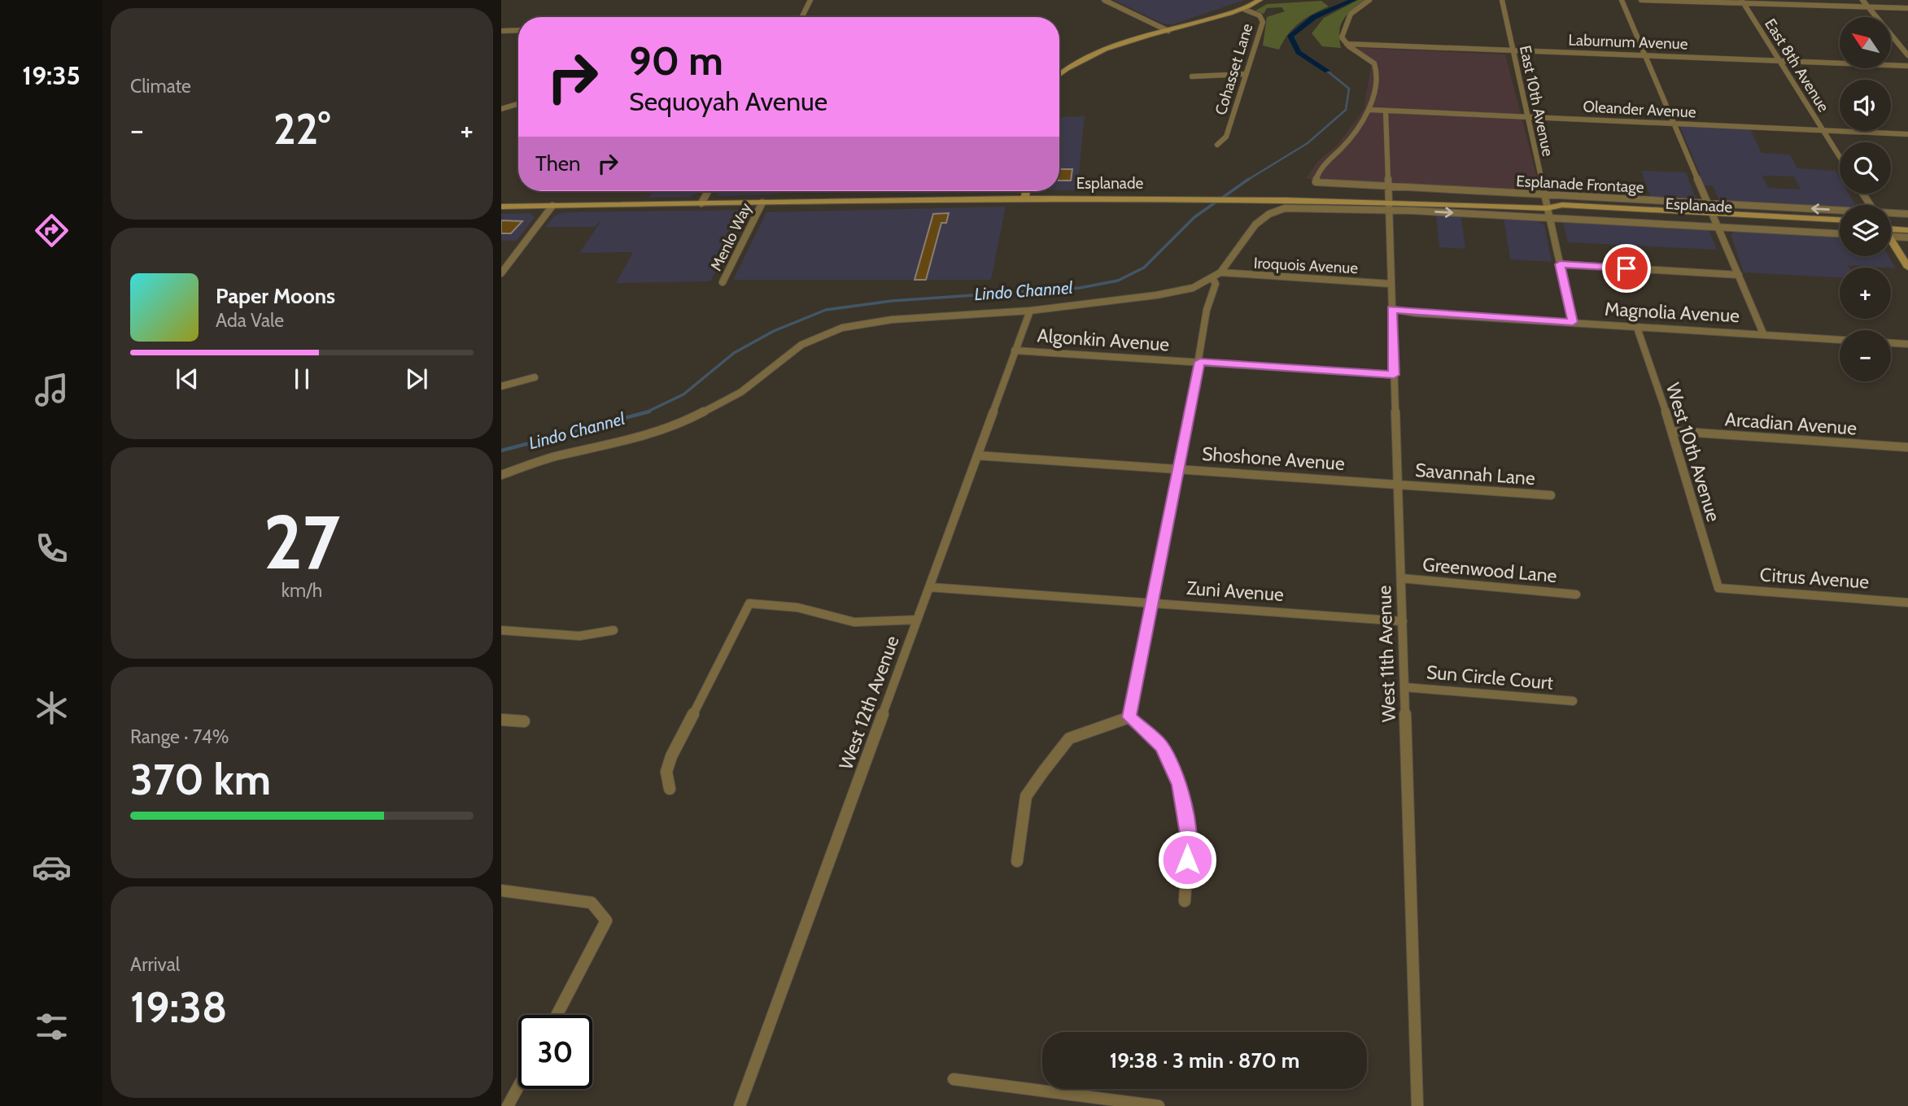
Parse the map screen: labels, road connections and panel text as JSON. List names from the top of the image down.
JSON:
{
  "streets": {
    "main road": ["Esplanade"],
    "street": [
      "Laburnum Avenue",
      "East 8th Avenue",
      "Cohasset Lane",
      "East 10th Avenue",
      "Oleander Avenue",
      "Esplanade Frontage",
      "Menlo Way",
      "Iroquois Avenue",
      "Magnolia Avenue",
      "Algonkin Avenue",
      "Arcadian Avenue",
      "West 10th Avenue",
      "Shoshone Avenue",
      "Savannah Lane",
      "Greenwood Lane",
      "Citrus Avenue",
      "Zuni Avenue",
      "West 11th Avenue",
      "Sun Circle Court",
      "West 12th Avenue"
    ]
  },
  "crossings": [
    ["Laburnum Avenue", "East 8th Avenue"],
    ["Laburnum Avenue", "East 10th Avenue"],
    ["East 8th Avenue", "Oleander Avenue"],
    ["East 10th Avenue", "Oleander Avenue"],
    ["East 10th Avenue", "Esplanade"],
    ["East 10th Avenue", "Esplanade Frontage"],
    ["Oleander Avenue", "Esplanade Frontage"],
    ["Oleander Avenue", "West 11th Avenue"],
    ["Esplanade", "Esplanade Frontage"],
    ["Esplanade", "Menlo Way"],
    ["Esplanade", "West 11th Avenue"],
    ["Esplanade Frontage", "Iroquois Avenue"],
    ["Esplanade Frontage", "West 11th Avenue"],
    ["Iroquois Avenue", "West 11th Avenue"],
    ["Magnolia Avenue", "West 10th Avenue"],
    ["Magnolia Avenue", "West 11th Avenue"],
    ["Algonkin Avenue", "West 11th Avenue"],
    ["Algonkin Avenue", "West 12th Avenue"],
    ["Arcadian Avenue", "West 10th Avenue"],
    ["West 10th Avenue", "Citrus Avenue"],
    ["Shoshone Avenue", "Savannah Lane"],
    ["Shoshone Avenue", "West 11th Avenue"],
    ["Shoshone Avenue", "West 12th Avenue"],
    ["Savannah Lane", "West 11th Avenue"],
    ["Greenwood Lane", "West 11th Avenue"],
    ["Zuni Avenue", "West 11th Avenue"],
    ["Zuni Avenue", "West 12th Avenue"],
    ["West 11th Avenue", "Sun Circle Court"]
  ],
  "water": ["Lindo Channel"],
  "north": "top left",
  "page": {
    "tabs": "19:35",
    "tile": [
      "Climate",
      ["27", "km/h"],
      ["Range · 74%", "370 km"],
      ["Arrival", "19:38"]
    ],
    "map_buttons": ["+", "−"],
    "turn": ["90 m", "Sequoyah Avenue"],
    "heat": ["−", "22°", "+"],
    "then": "Then",
    "song": ["Paper Moons", "Ada Vale"],
    "limit": "30",
    "trip": "19:38 · 3 min · 870 m"
  }
}
